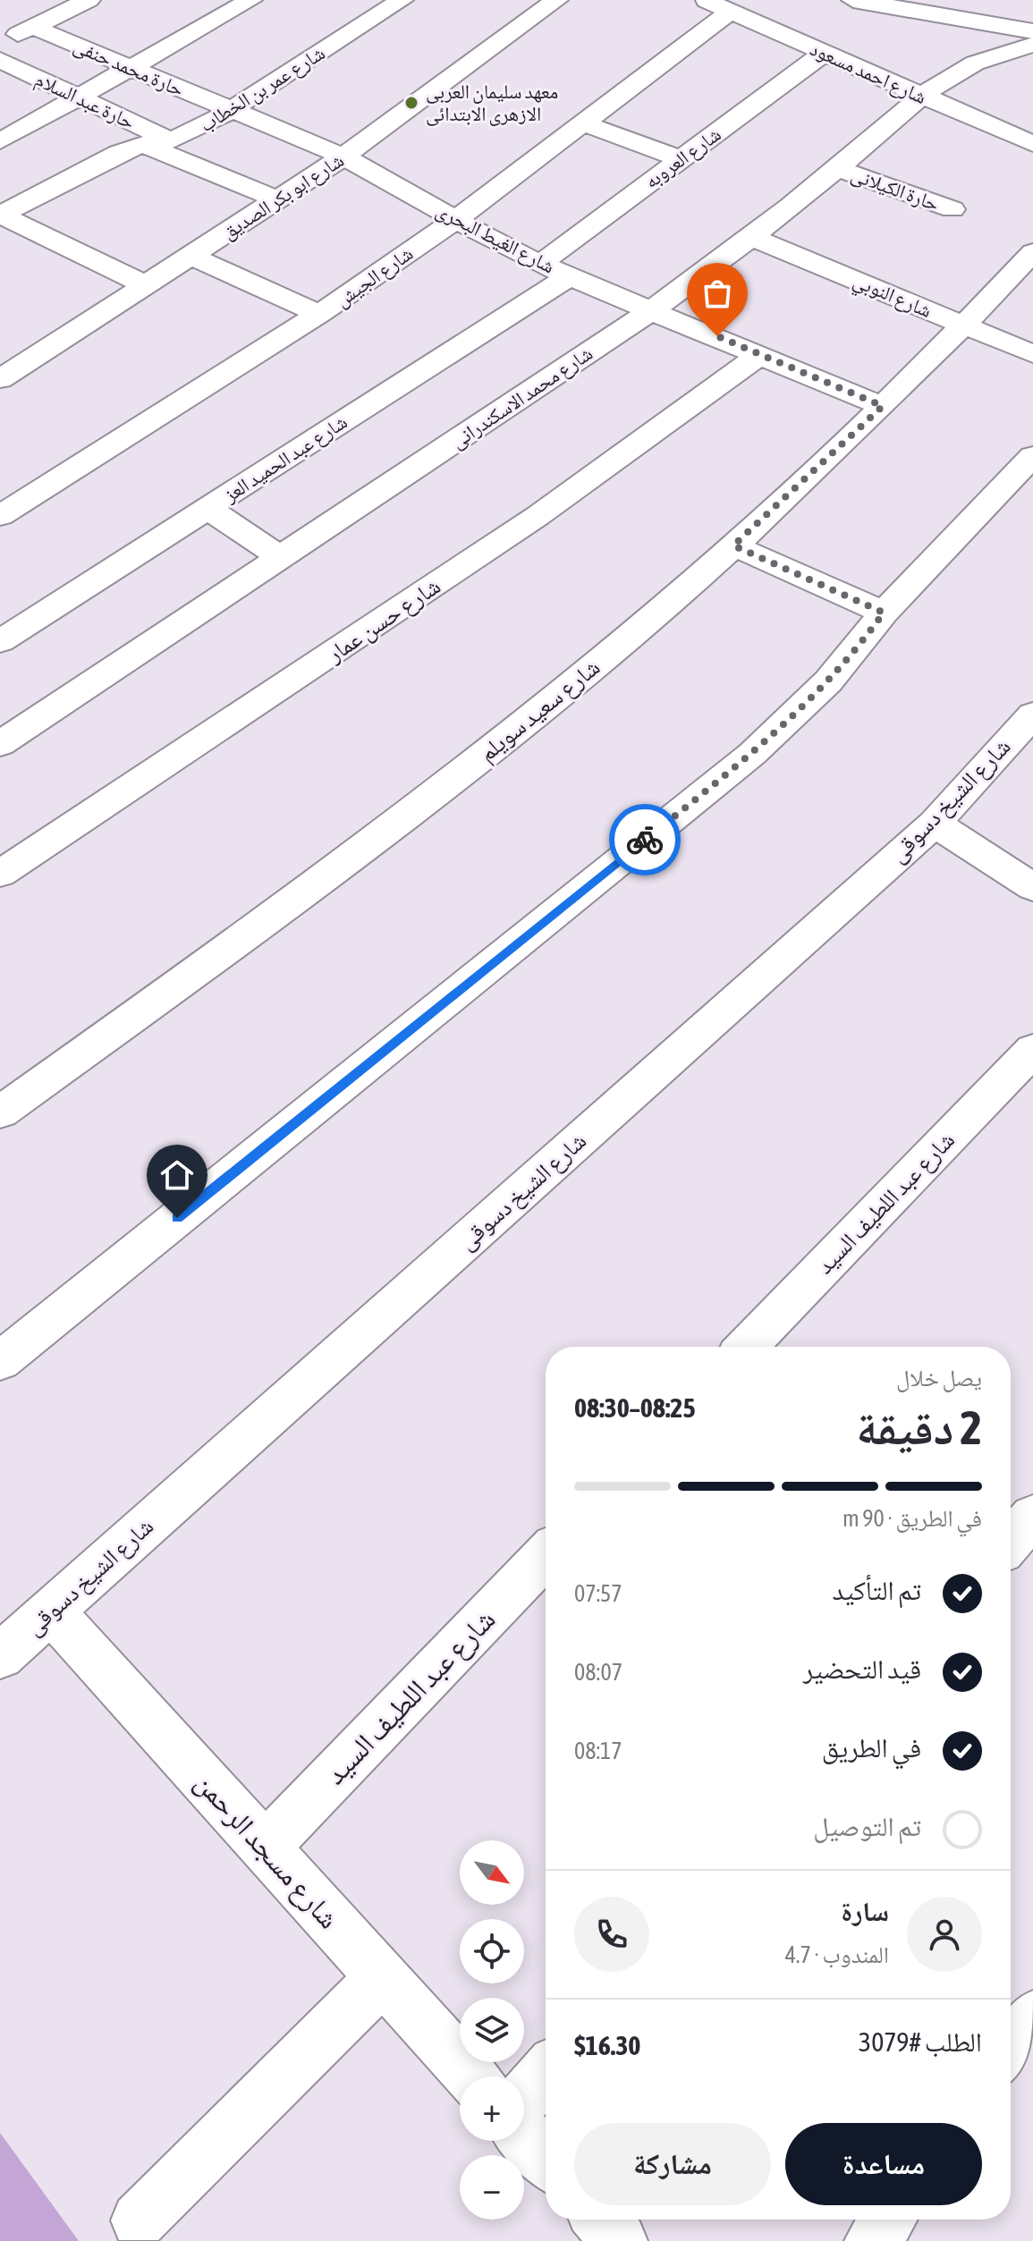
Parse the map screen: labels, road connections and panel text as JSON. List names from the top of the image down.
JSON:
{
  "streets": {
    "street": [
      "حارة محمد حنفى",
      "شارع احمد مسعود",
      "شارع عمر بن الخطاب",
      "حارة عبد السلام",
      "شارع العروبه",
      "حارة الكيلانى",
      "شارع ابو بكر الصديق",
      "شارع الغيط البحرى",
      "شارع الجيش",
      "شارع النوبي",
      "شارع محمد الاسكندرانى",
      "شارع عبد الحميد العز",
      "شارع حسن عمار",
      "شارع سعيد سويلم",
      "شارع الشيخ دسوقى",
      "شارع عبد اللطيف السيد",
      "شارع مسجد الرحمن"
    ]
  },
  "crossings": [
    ["حارة محمد حنفى", "شارع عمر بن الخطاب"],
    ["حارة محمد حنفى", "شارع ابو بكر الصديق"],
    ["حارة محمد حنفى", "شارع الغيط البحرى"],
    ["شارع احمد مسعود", "شارع العروبه"],
    ["شارع احمد مسعود", "شارع الجيش"],
    ["شارع احمد مسعود", "شارع محمد الاسكندرانى"],
    ["شارع عمر بن الخطاب", "حارة عبد السلام"],
    ["شارع العروبه", "شارع الغيط البحرى"],
    ["حارة الكيلانى", "شارع محمد الاسكندرانى"],
    ["شارع ابو بكر الصديق", "شارع الغيط البحرى"],
    ["شارع الغيط البحرى", "شارع الجيش"],
    ["شارع الغيط البحرى", "شارع محمد الاسكندرانى"],
    ["شارع الغيط البحرى", "شارع عبد الحميد العز"],
    ["شارع الغيط البحرى", "شارع حسن عمار"],
    ["شارع الغيط البحرى", "شارع سعيد سويلم"],
    ["شارع النوبي", "شارع محمد الاسكندرانى"],
    ["شارع النوبي", "شارع سعيد سويلم"],
    ["شارع الشيخ دسوقى", "شارع مسجد الرحمن"],
    ["شارع عبد اللطيف السيد", "شارع مسجد الرحمن"]
  ],
  "places": ["معهد سليمان العربى الازهرى الابتدائى"],
  "north": "bottom right",
  "page": {
    "heading": ["2 دقيقة", "يصل خلال", "08:25–08:30"],
    "panel": [
      "سارة",
      "المندوب · 4.7",
      "الطلب #3079",
      "$16.30"
    ],
    "bar": "في الطريق · 90 m",
    "list": [
      ["تم التأكيد", "07:57"],
      ["قيد التحضير", "08:07"],
      ["في الطريق", "08:17"],
      "تم التوصيل"
    ],
    "map_buttons": ["+", "−"],
    "buttons": ["مساعدة", "مشاركة"]
  }
}
